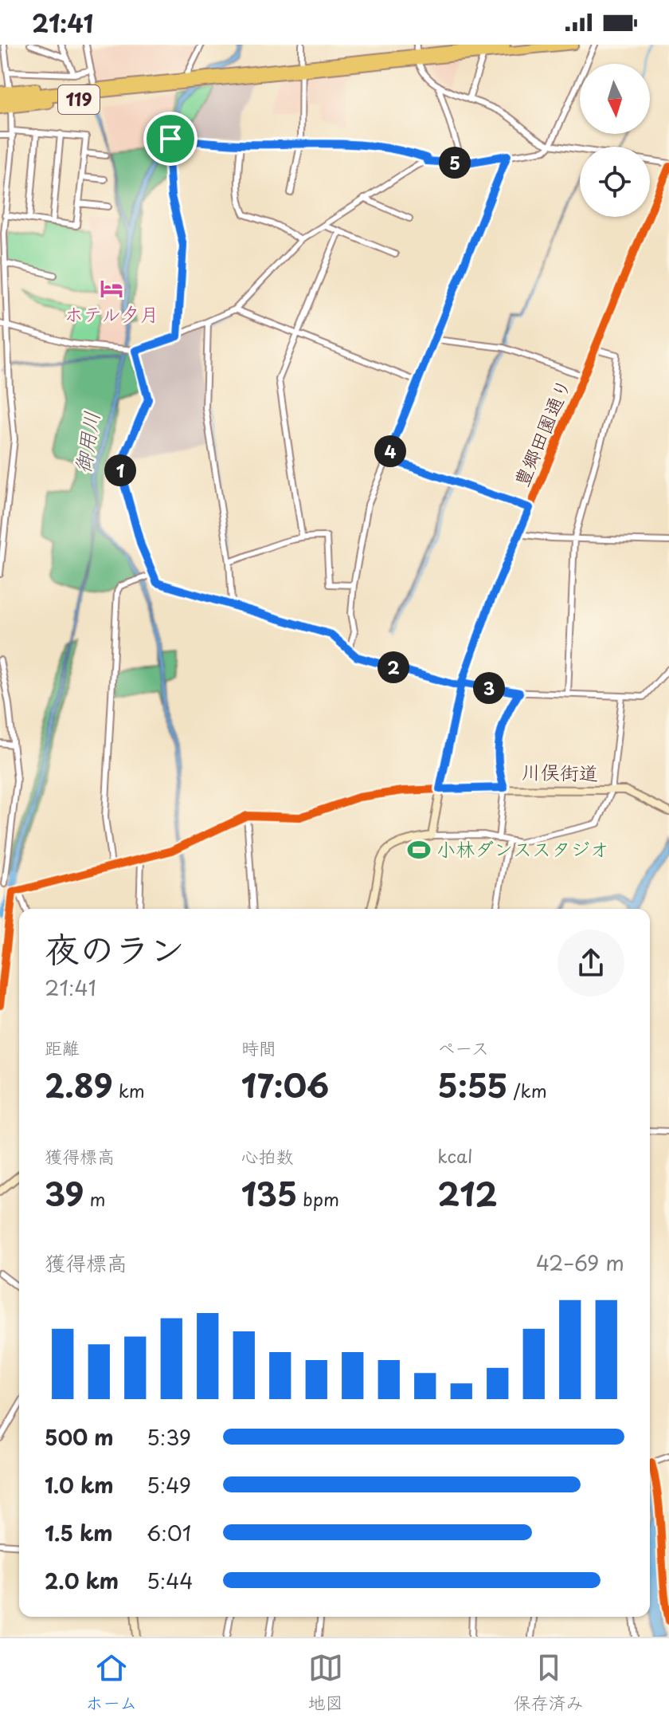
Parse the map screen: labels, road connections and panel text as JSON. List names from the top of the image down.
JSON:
{
  "streets": {
    "highway": ["119"],
    "street": ["豊郷田園通り", "川俣街道"]
  },
  "crossings": [
    ["豊郷田園通り", "川俣街道"]
  ],
  "water": ["御用川"],
  "places": {
    "hotel": ["ホテル夕月"],
    "sports": ["小林ダンススタジオ"]
  },
  "north": "bottom",
  "page": {
    "status": "21:41",
    "pins": [
      "5",
      "4",
      "1",
      "2",
      "3"
    ],
    "heading": ["夜のラン", "21:41"],
    "stats": [
      ["距離", "2.89 km"],
      ["時間", "17:06"],
      ["ペース", "5:55 /km"],
      ["獲得標高", "39 m"],
      ["心拍数", "135 bpm"],
      ["kcal", "212"]
    ],
    "chart": ["獲得標高", "42–69 m"],
    "list": [
      {
        "name": "500 m",
        "note": "5:39"
      },
      {
        "name": "1.0 km",
        "note": "5:49"
      },
      {
        "name": "1.5 km",
        "note": "6:01"
      },
      {
        "name": "2.0 km",
        "note": "5:44"
      }
    ],
    "tabs": ["ホーム", "地図", "保存済み"]
  }
}
